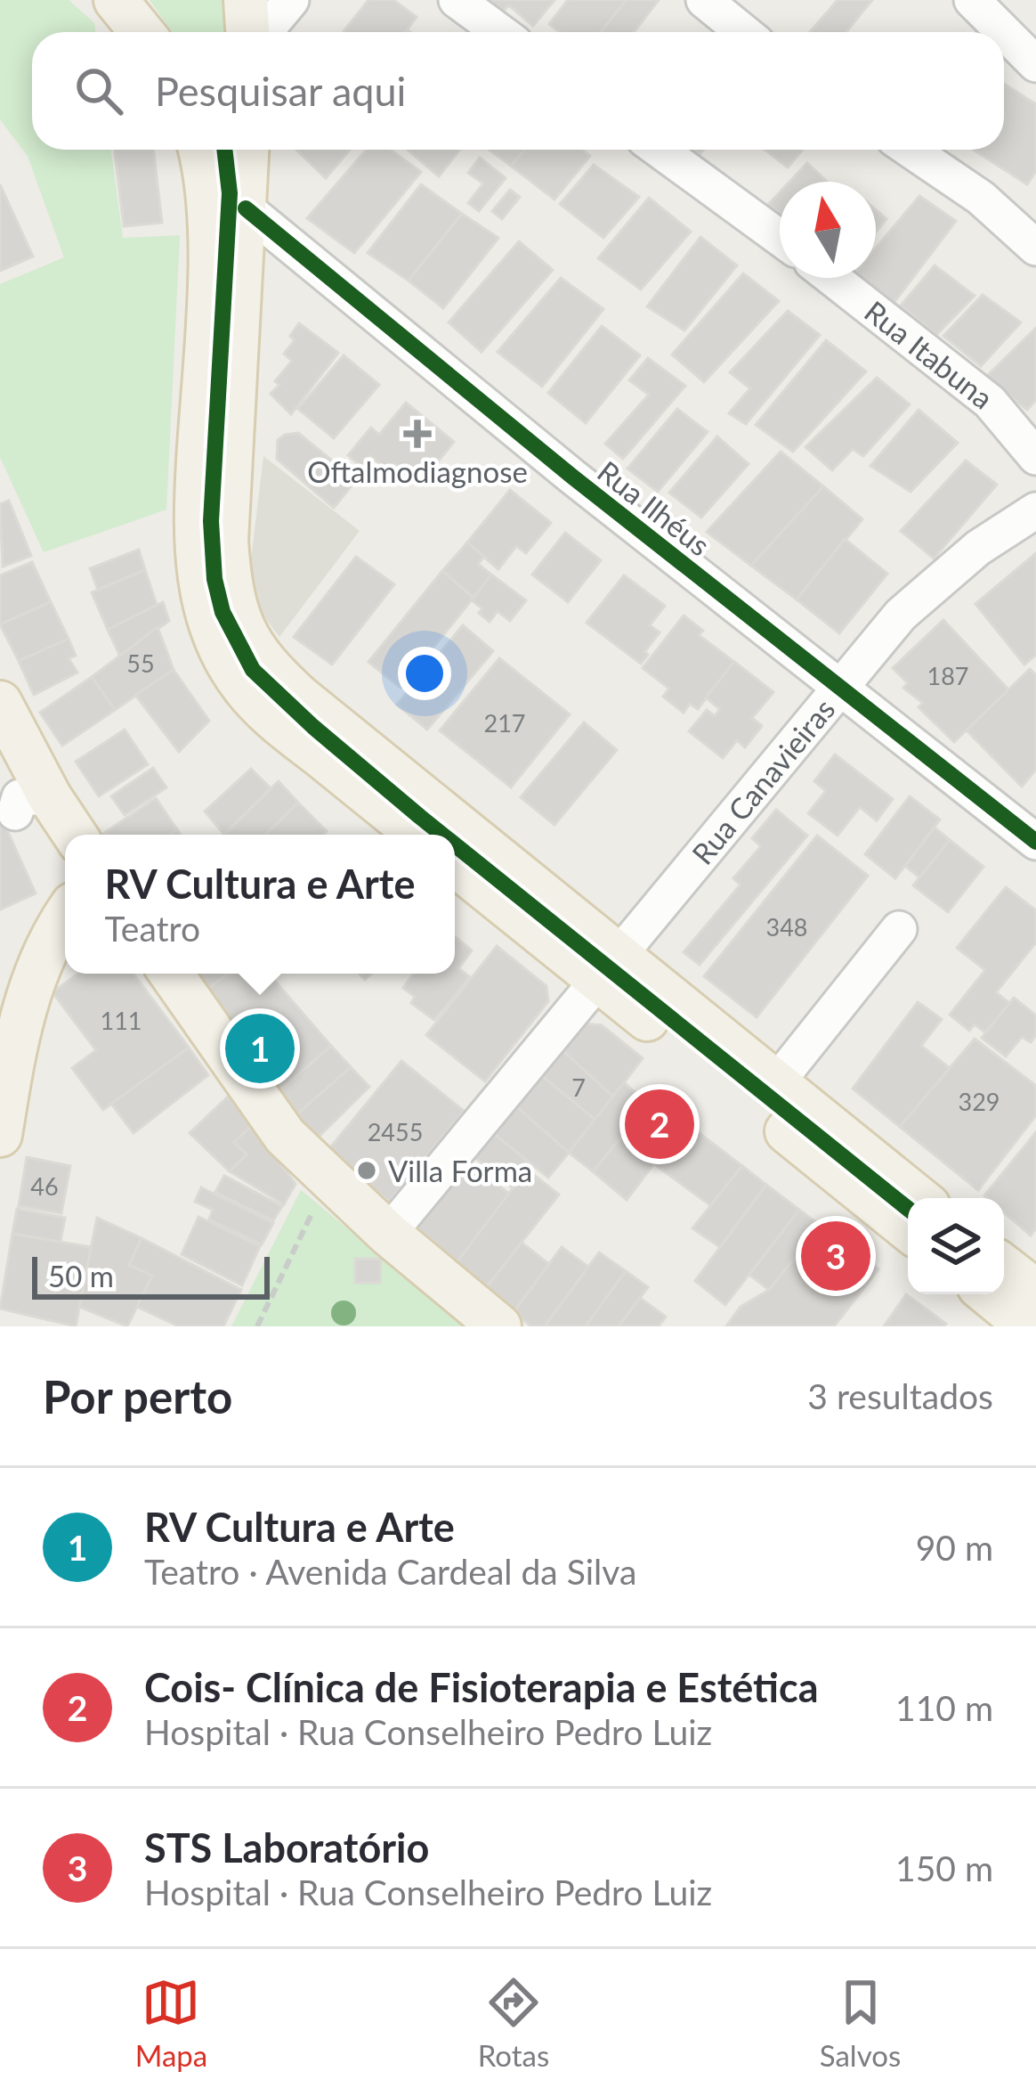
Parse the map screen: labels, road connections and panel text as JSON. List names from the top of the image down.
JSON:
{
  "streets": {
    "street": ["Rua Itabuna", "Rua Ilhéus", "Rua Canavieiras"]
  },
  "crossings": [
    ["Rua Ilhéus", "Rua Canavieiras"]
  ],
  "places": {
    "health": ["Oftalmodiagnose"],
    "other": ["Villa Forma"]
  },
  "house_numbers": [
    "55",
    "187",
    "217",
    "348",
    "111",
    "7",
    "329",
    "2455",
    "46"
  ],
  "scale_bar": "50 m",
  "north": "top",
  "page": {
    "search": "Pesquisar aqui",
    "popup": ["RV Cultura e Arte", "Teatro"],
    "pins": ["1", "2", "3"],
    "scale": "50 m",
    "heading": ["Por perto", "3 resultados"],
    "list": [
      {
        "mark": "1",
        "name": "RV Cultura e Arte",
        "note": "Teatro · Avenida Cardeal da Silva",
        "value": "90 m"
      },
      {
        "mark": "2",
        "name": "Cois- Clínica de Fisioterapia e Estética",
        "note": "Hospital · Rua Conselheiro Pedro Luiz",
        "value": "110 m"
      },
      {
        "mark": "3",
        "name": "STS Laboratório",
        "note": "Hospital · Rua Conselheiro Pedro Luiz",
        "value": "150 m"
      }
    ],
    "nav": ["Mapa", "Rotas", "Salvos"]
  }
}
